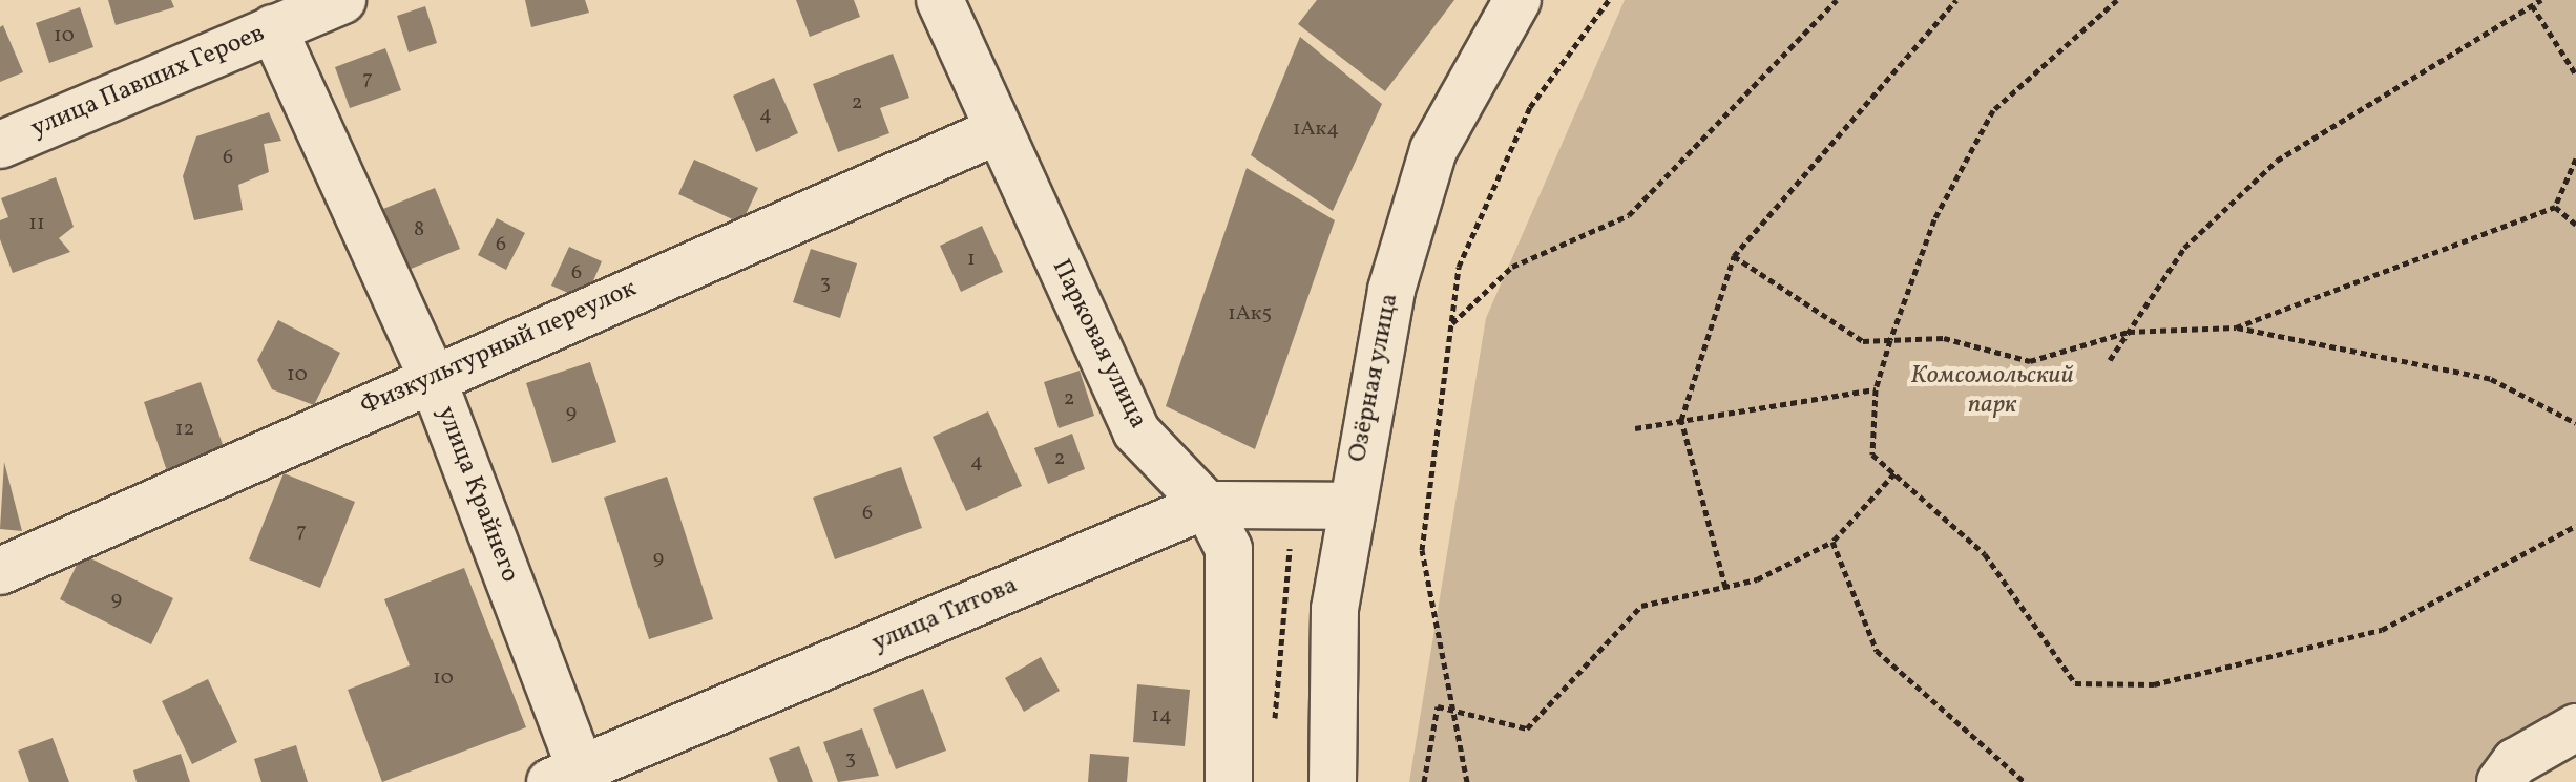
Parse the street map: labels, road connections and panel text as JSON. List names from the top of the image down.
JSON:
{
  "streets": {
    "street": [
      "улица Павших Героев",
      "Парковая улица",
      "Физкультурный переулок",
      "Озёрная улица",
      "улица Крайнего",
      "улица Титова"
    ]
  },
  "crossings": [
    ["улица Павших Героев", "улица Крайнего"],
    ["Парковая улица", "Физкультурный переулок"],
    ["Парковая улица", "улица Титова"],
    ["Физкультурный переулок", "улица Крайнего"],
    ["Озёрная улица", "улица Титова"],
    ["улица Крайнего", "улица Титова"]
  ],
  "parks": ["Комсомольский парк"],
  "house_numbers": [
    "10",
    "7",
    "2",
    "4",
    "1Ак4",
    "6",
    "11",
    "8",
    "6",
    "1",
    "6",
    "3",
    "1Ак5",
    "10",
    "2",
    "9",
    "12",
    "2",
    "4",
    "6",
    "7",
    "9",
    "9",
    "10",
    "14",
    "3"
  ]
}
